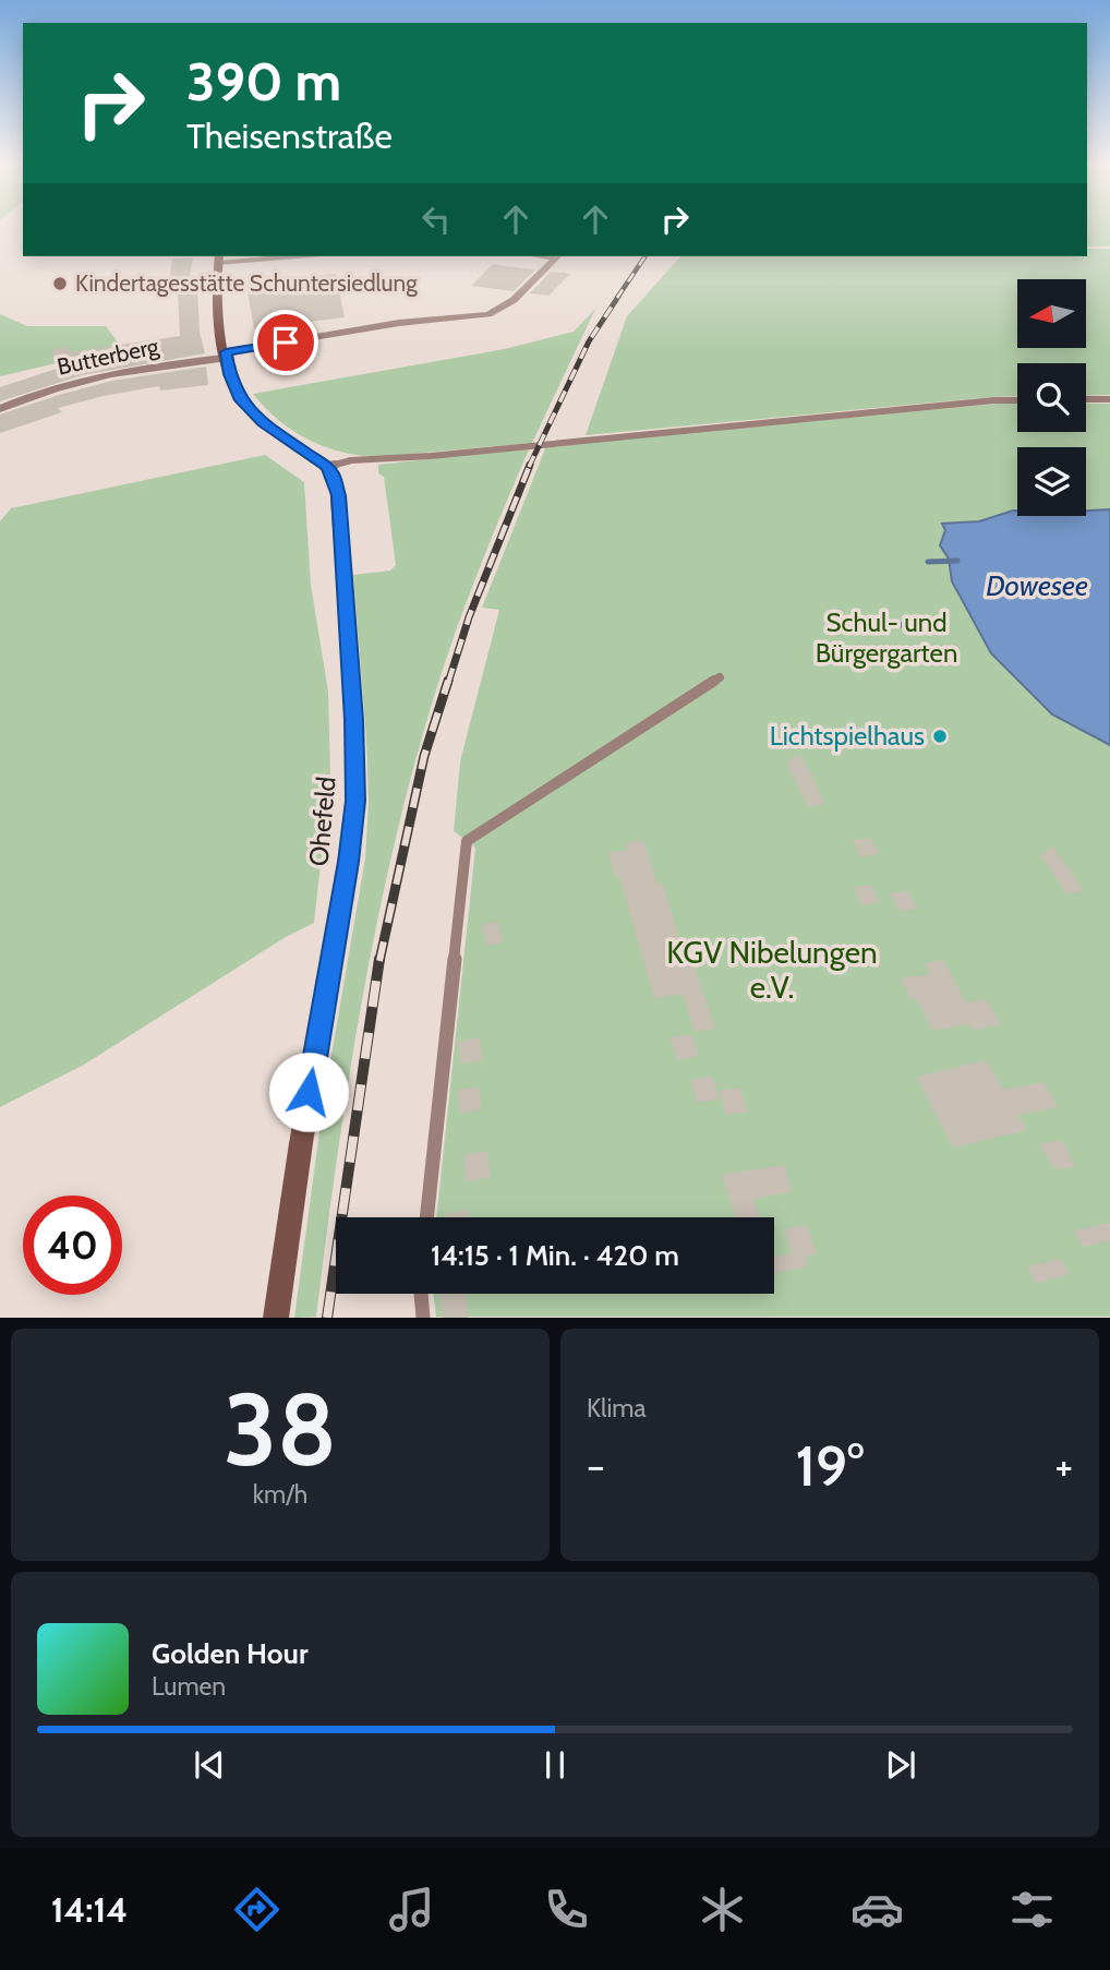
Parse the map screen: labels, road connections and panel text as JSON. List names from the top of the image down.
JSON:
{
  "streets": {
    "street": ["Butterberg", "Ohefeld"]
  },
  "water": ["Dowesee"],
  "parks": ["Schul- und Bürgergarten", "KGV Nibelungen e.V."],
  "places": ["Kindertagesstätte Schuntersiedlung", "Lichtspielhaus"],
  "north": "left",
  "page": {
    "turn": ["390 m", "Theisenstraße"],
    "limit": "40",
    "trip": "14:15 · 1 Min. · 420 m",
    "tile": [
      ["38", "km/h"],
      "Klima"
    ],
    "heat": ["−", "19°", "+"],
    "song": ["Golden Hour", "Lumen"],
    "tabs": "14:14"
  }
}
